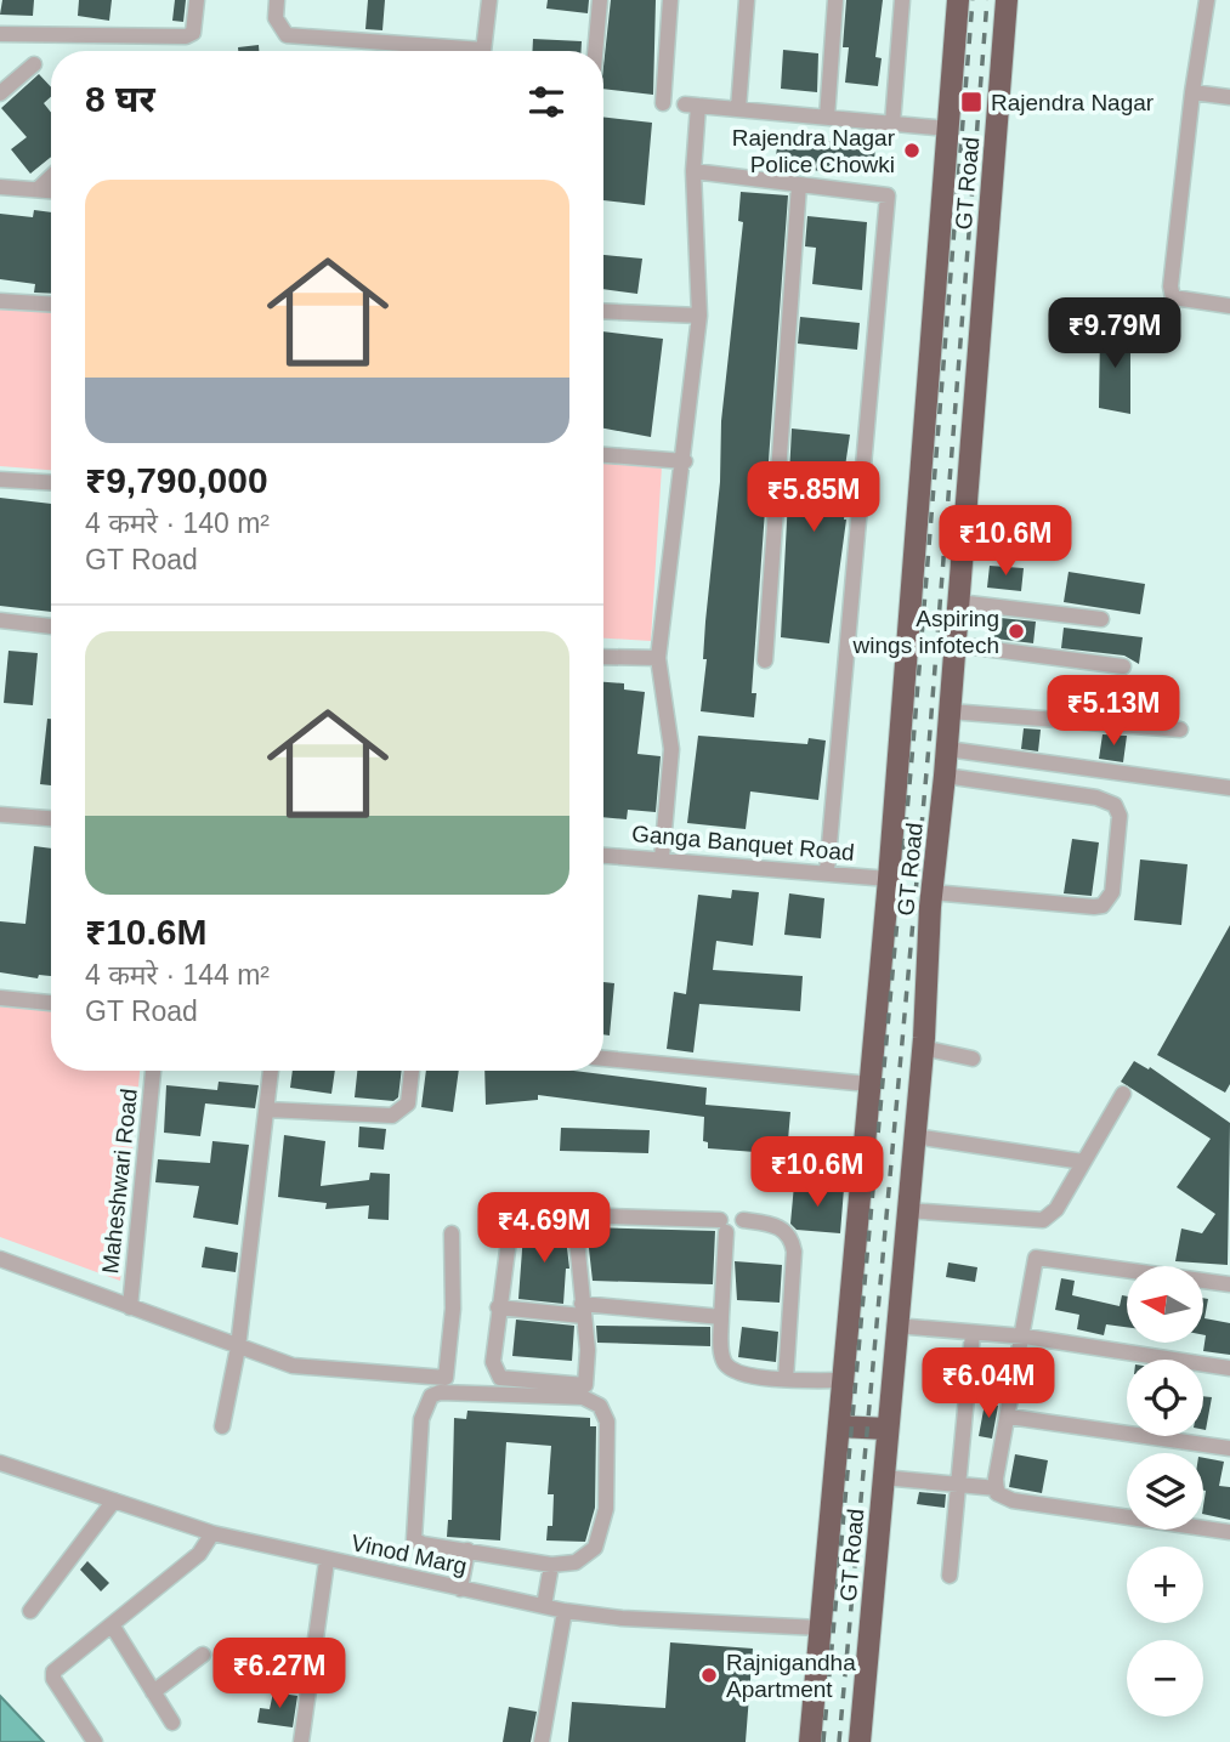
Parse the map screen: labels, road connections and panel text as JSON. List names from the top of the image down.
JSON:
{
  "streets": {
    "highway": ["GT Road"],
    "street": ["Ganga Banquet Road", "Maheshwari Road", "Vinod Marg"]
  },
  "crossings": [
    ["GT Road", "Ganga Banquet Road"],
    ["GT Road", "Vinod Marg"]
  ],
  "places": {
    "transit": ["Rajendra Nagar"],
    "other": ["Rajendra Nagar Police Chowki", "Aspiring wings infotech", "Rajnigandha Apartment"]
  },
  "north": "left",
  "page": {
    "heading": "8 घर",
    "list": [
      {
        "name": "₹9,790,000",
        "note": "4 कमरे · 140 m² · GT Road"
      },
      {
        "name": "₹10.6M",
        "note": "4 कमरे · 144 m² · GT Road"
      }
    ],
    "price": [
      "₹9.79M",
      "₹5.85M",
      "₹10.6M",
      "₹5.13M",
      "₹10.6M",
      "₹4.69M",
      "₹6.04M",
      "₹6.27M"
    ],
    "map_buttons": ["+", "−"]
  }
}
